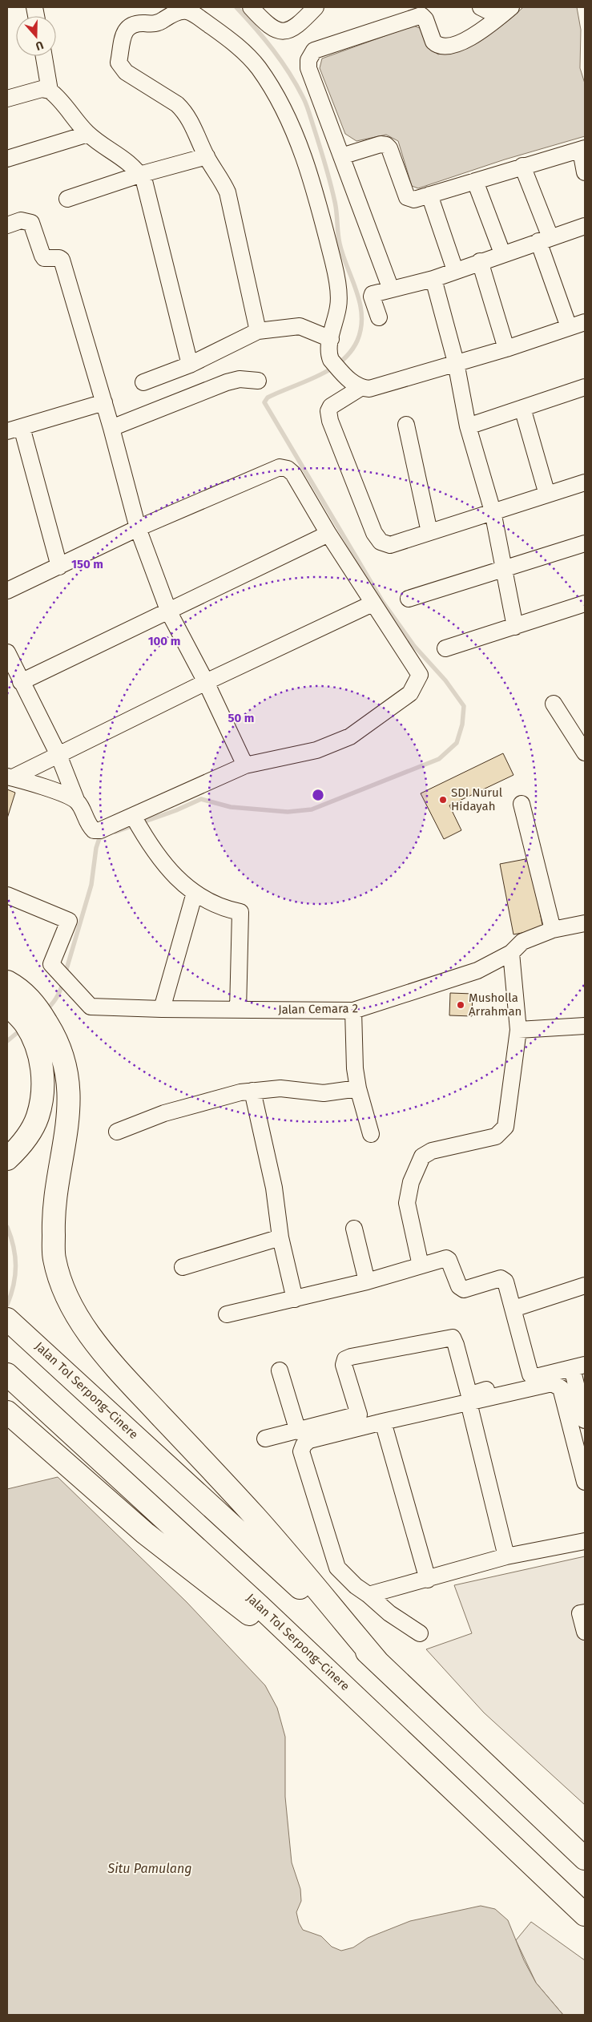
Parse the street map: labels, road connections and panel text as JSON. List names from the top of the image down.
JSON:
{
  "streets": {
    "highway": ["Jalan Tol Serpong–Cinere"],
    "street": ["Jalan Cemara 2"]
  },
  "water": ["Situ Pamulang"],
  "places": ["SDI Nurul Hidayah", "Musholla Arrahman"],
  "north": "bottom",
  "rings": ["150 m", "100 m", "50 m"]
}
